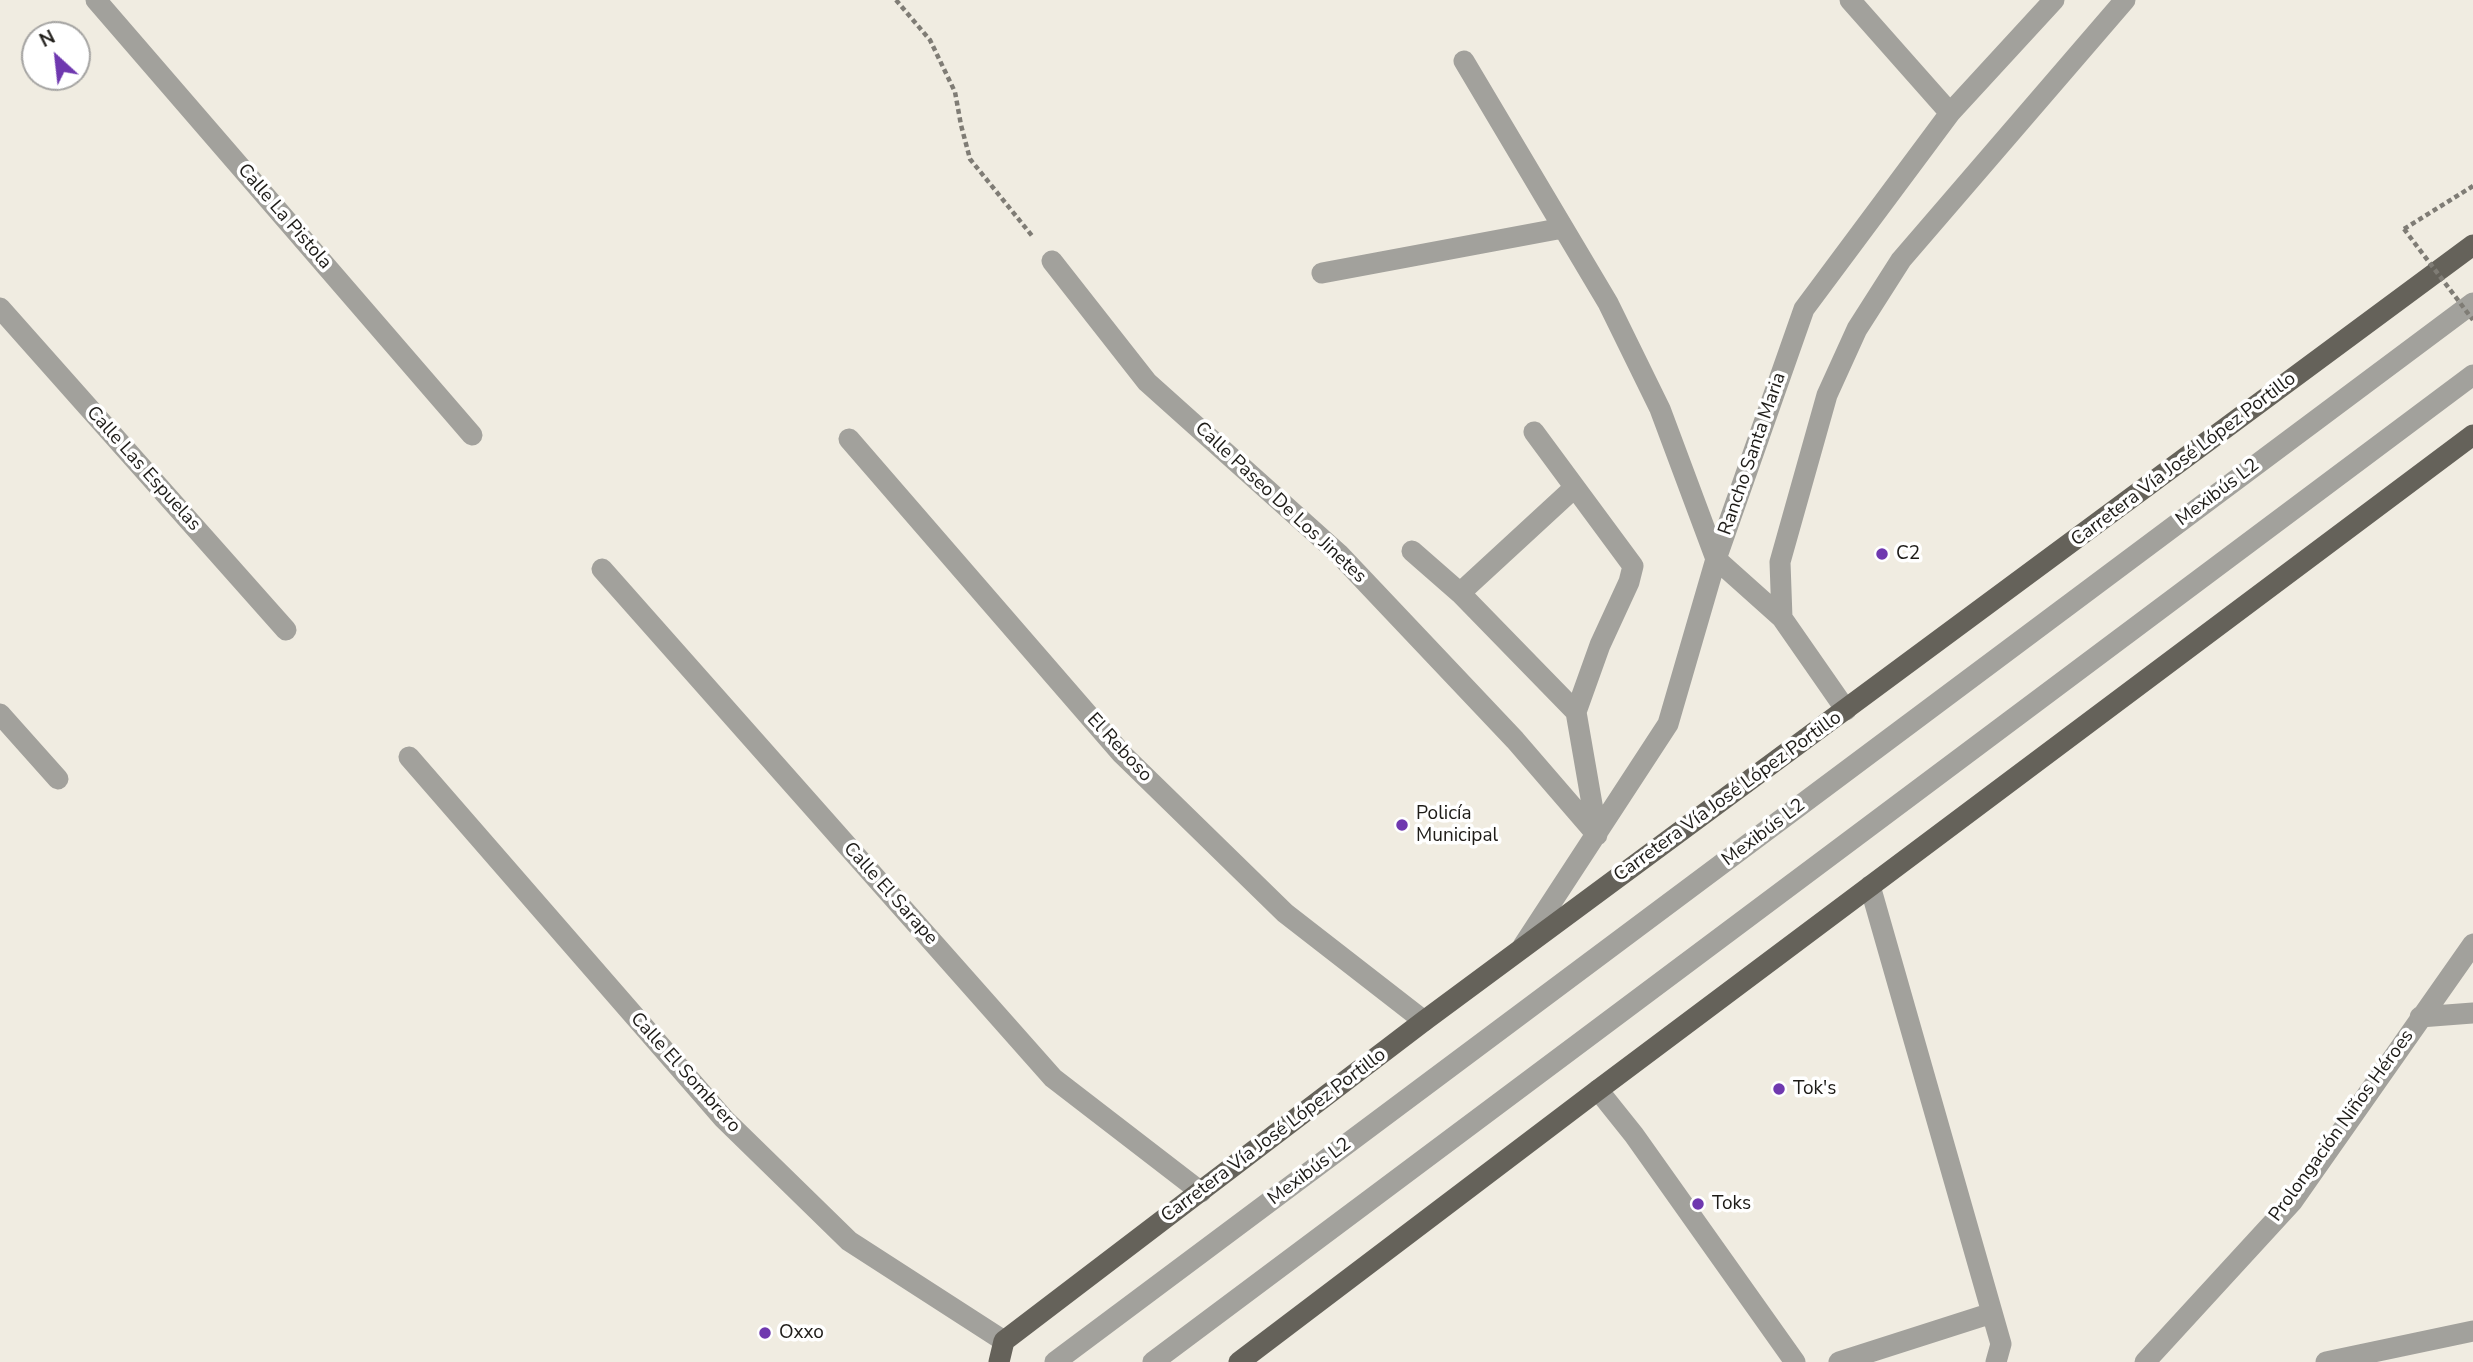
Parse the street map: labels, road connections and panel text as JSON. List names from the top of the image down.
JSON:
{
  "streets": {
    "main road": ["Carretera Vía José López Portillo"],
    "street": [
      "Calle La Pistola",
      "Rancho Santa Maria",
      "Calle Las Espuelas",
      "Mexibús L2",
      "Calle Paseo De Los Jinetes",
      "El Reboso",
      "Calle El Sarape",
      "Calle El Sombrero",
      "Prolongación Niños Héroes"
    ]
  },
  "crossings": [
    ["Rancho Santa Maria", "Carretera Vía José López Portillo"],
    ["Rancho Santa Maria", "Calle Paseo De Los Jinetes"],
    ["Carretera Vía José López Portillo", "El Reboso"],
    ["Carretera Vía José López Portillo", "Calle El Sarape"],
    ["Carretera Vía José López Portillo", "Calle El Sombrero"]
  ],
  "places": [
    "C2",
    "Policía Municipal",
    "Tok's",
    "Toks",
    "Oxxo"
  ],
  "north": "top left"
}
